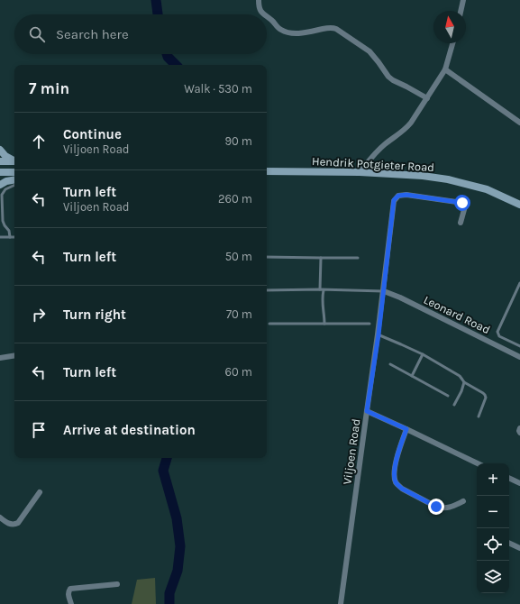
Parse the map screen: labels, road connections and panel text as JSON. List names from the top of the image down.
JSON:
{
  "streets": {
    "main road": ["Hendrik Potgieter Road"],
    "street": ["Leonard Road", "Viljoen Road"]
  },
  "crossings": [
    ["Leonard Road", "Viljoen Road"]
  ],
  "north": "top",
  "page": {
    "search": "Search here",
    "heading": ["7 min", "Walk · 530 m"],
    "list": [
      ["Continue", "Viljoen Road", "90 m"],
      ["Turn left", "Viljoen Road", "260 m"],
      ["Turn left", "50 m"],
      ["Turn right", "70 m"],
      ["Turn left", "60 m"],
      "Arrive at destination"
    ],
    "map_buttons": ["+", "−"]
  }
}
